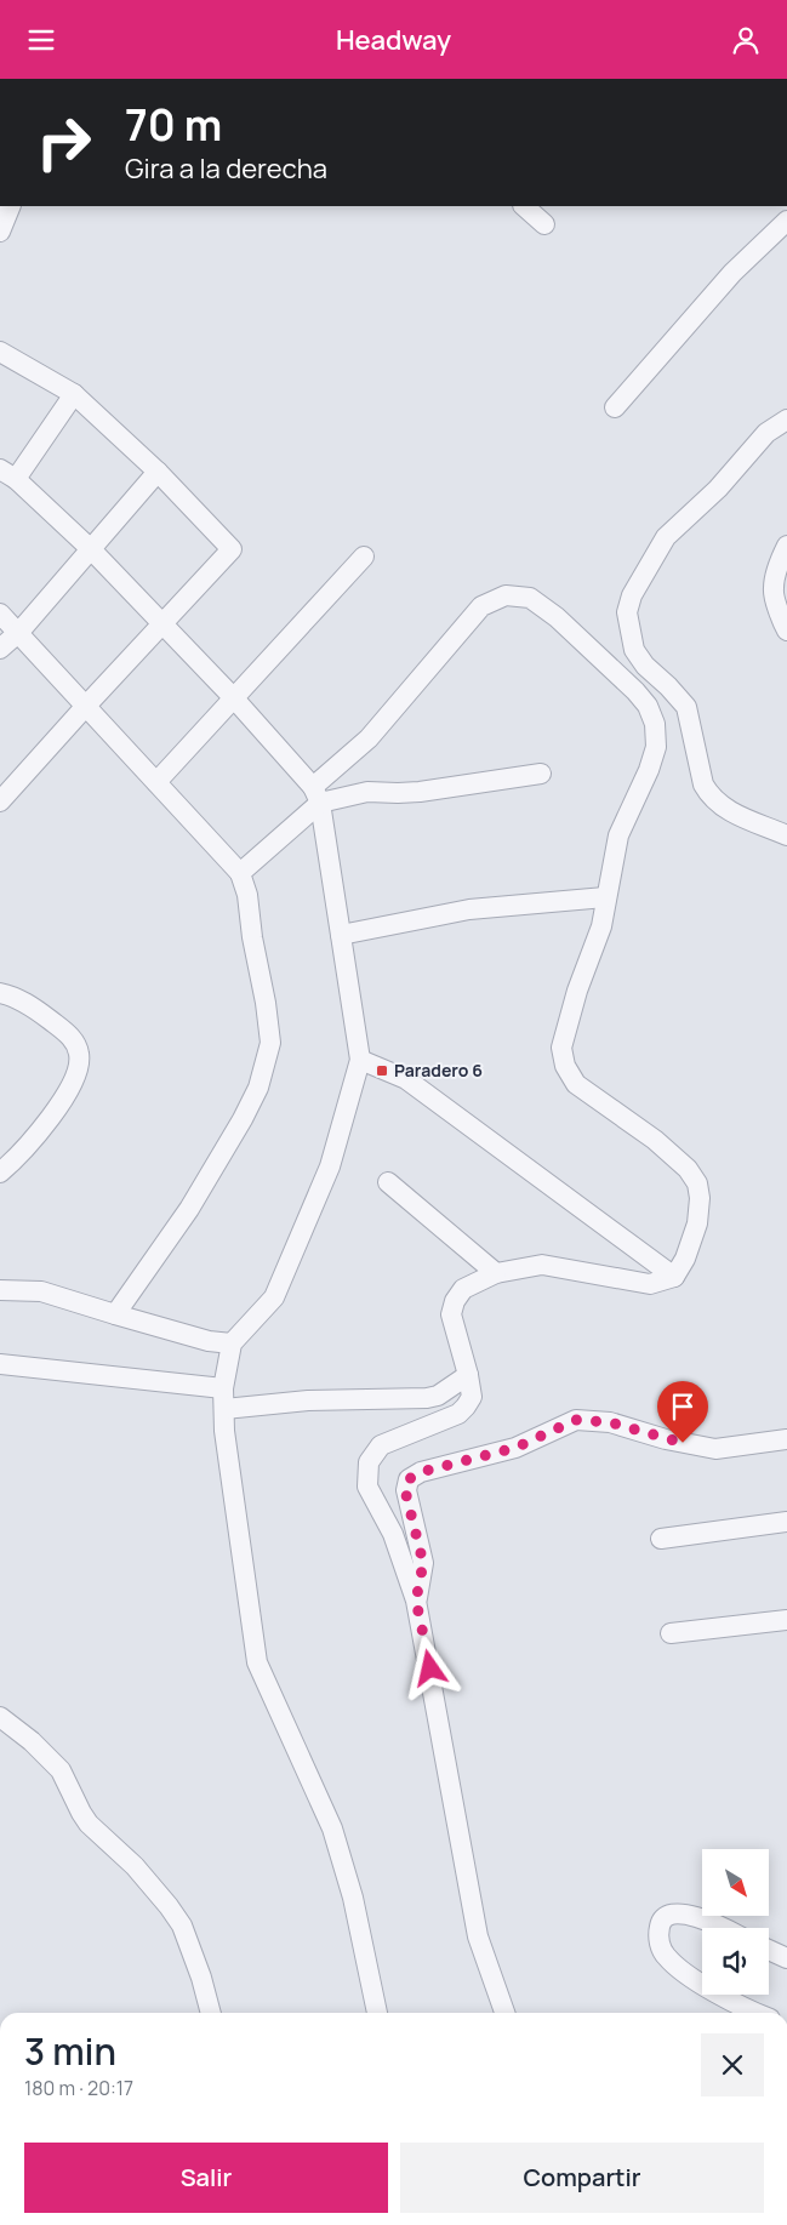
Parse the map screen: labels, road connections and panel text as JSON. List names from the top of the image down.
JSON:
{
  "places": {
    "transit": ["Paradero 6"]
  },
  "north": "bottom right",
  "page": {
    "header": "Headway",
    "turn": ["70 m", "Gira a la derecha"],
    "heading": ["3 min", "180 m · 20:17"],
    "buttons": ["Salir", "Compartir"]
  }
}
